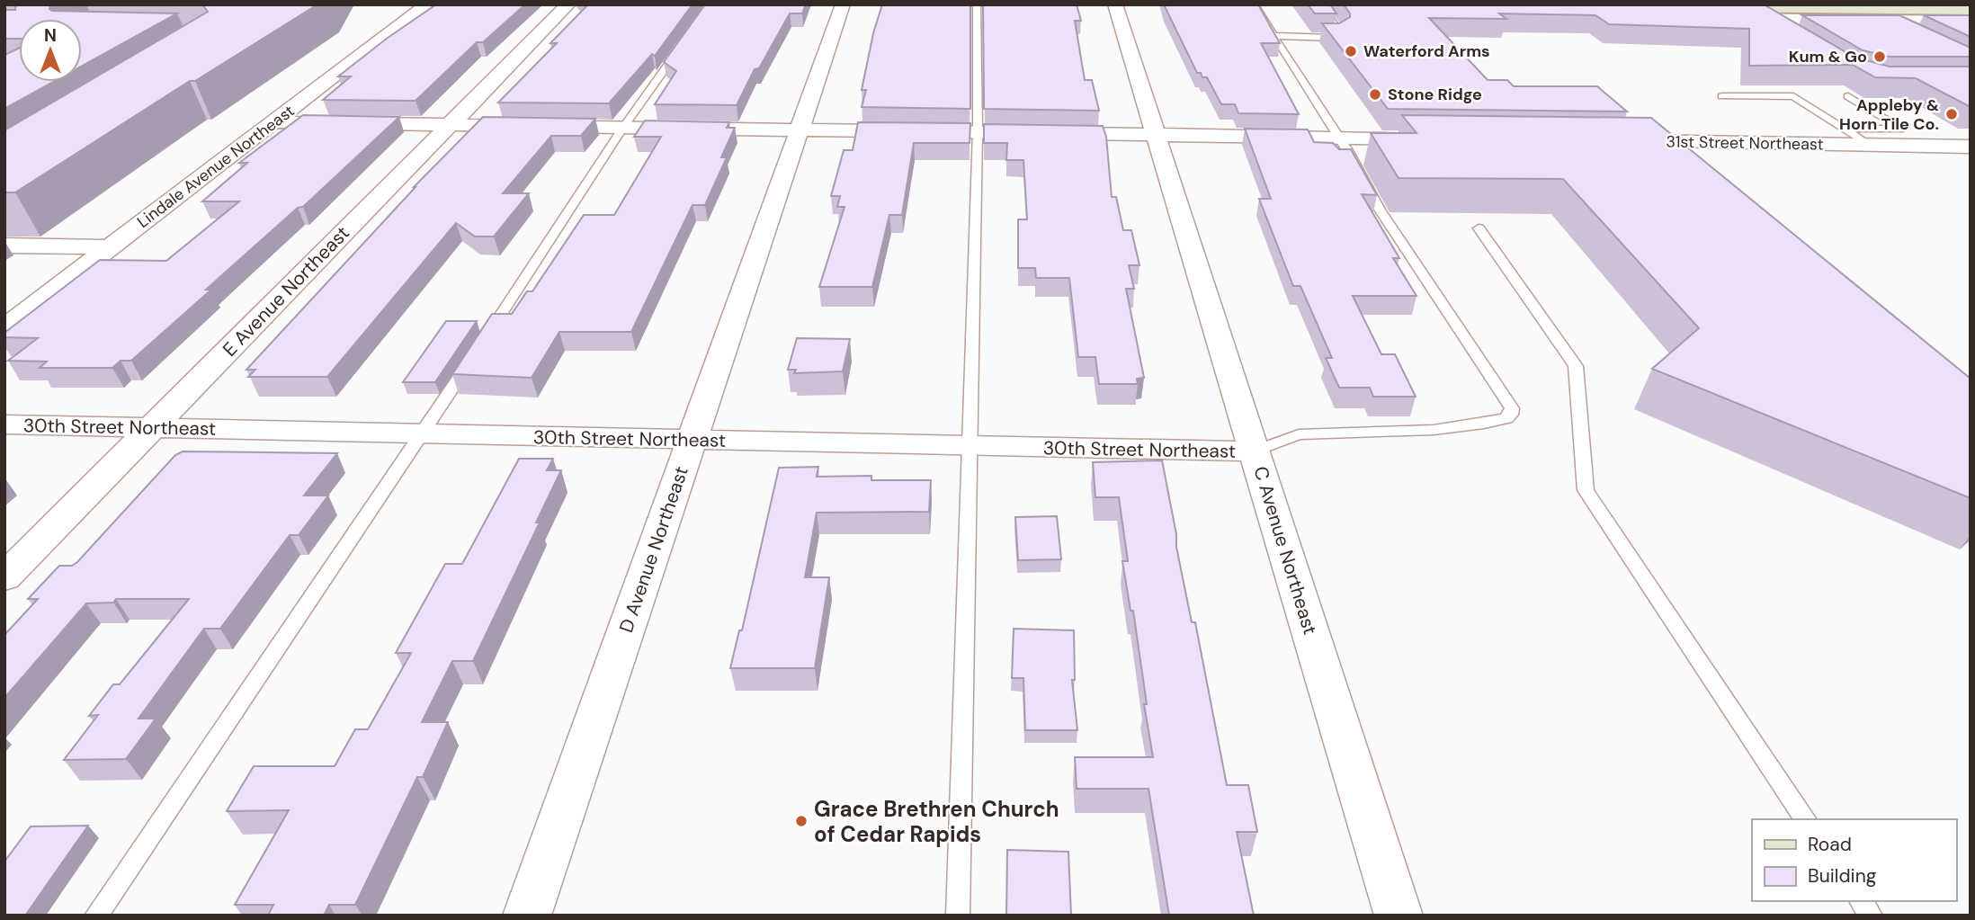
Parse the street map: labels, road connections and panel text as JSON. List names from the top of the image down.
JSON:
{
  "streets": {
    "street": [
      "31st Street Northeast",
      "Lindale Avenue Northeast",
      "E Avenue Northeast",
      "30th Street Northeast",
      "D Avenue Northeast",
      "C Avenue Northeast"
    ]
  },
  "crossings": [
    ["E Avenue Northeast", "30th Street Northeast"],
    ["30th Street Northeast", "D Avenue Northeast"],
    ["30th Street Northeast", "C Avenue Northeast"]
  ],
  "places": [
    "Waterford Arms",
    "Kum & Go",
    "Stone Ridge",
    "Appleby & Horn Tile Co.",
    "Grace Brethren Church of Cedar Rapids"
  ],
  "legend": ["Road", "Building"],
  "north": "top"
}
